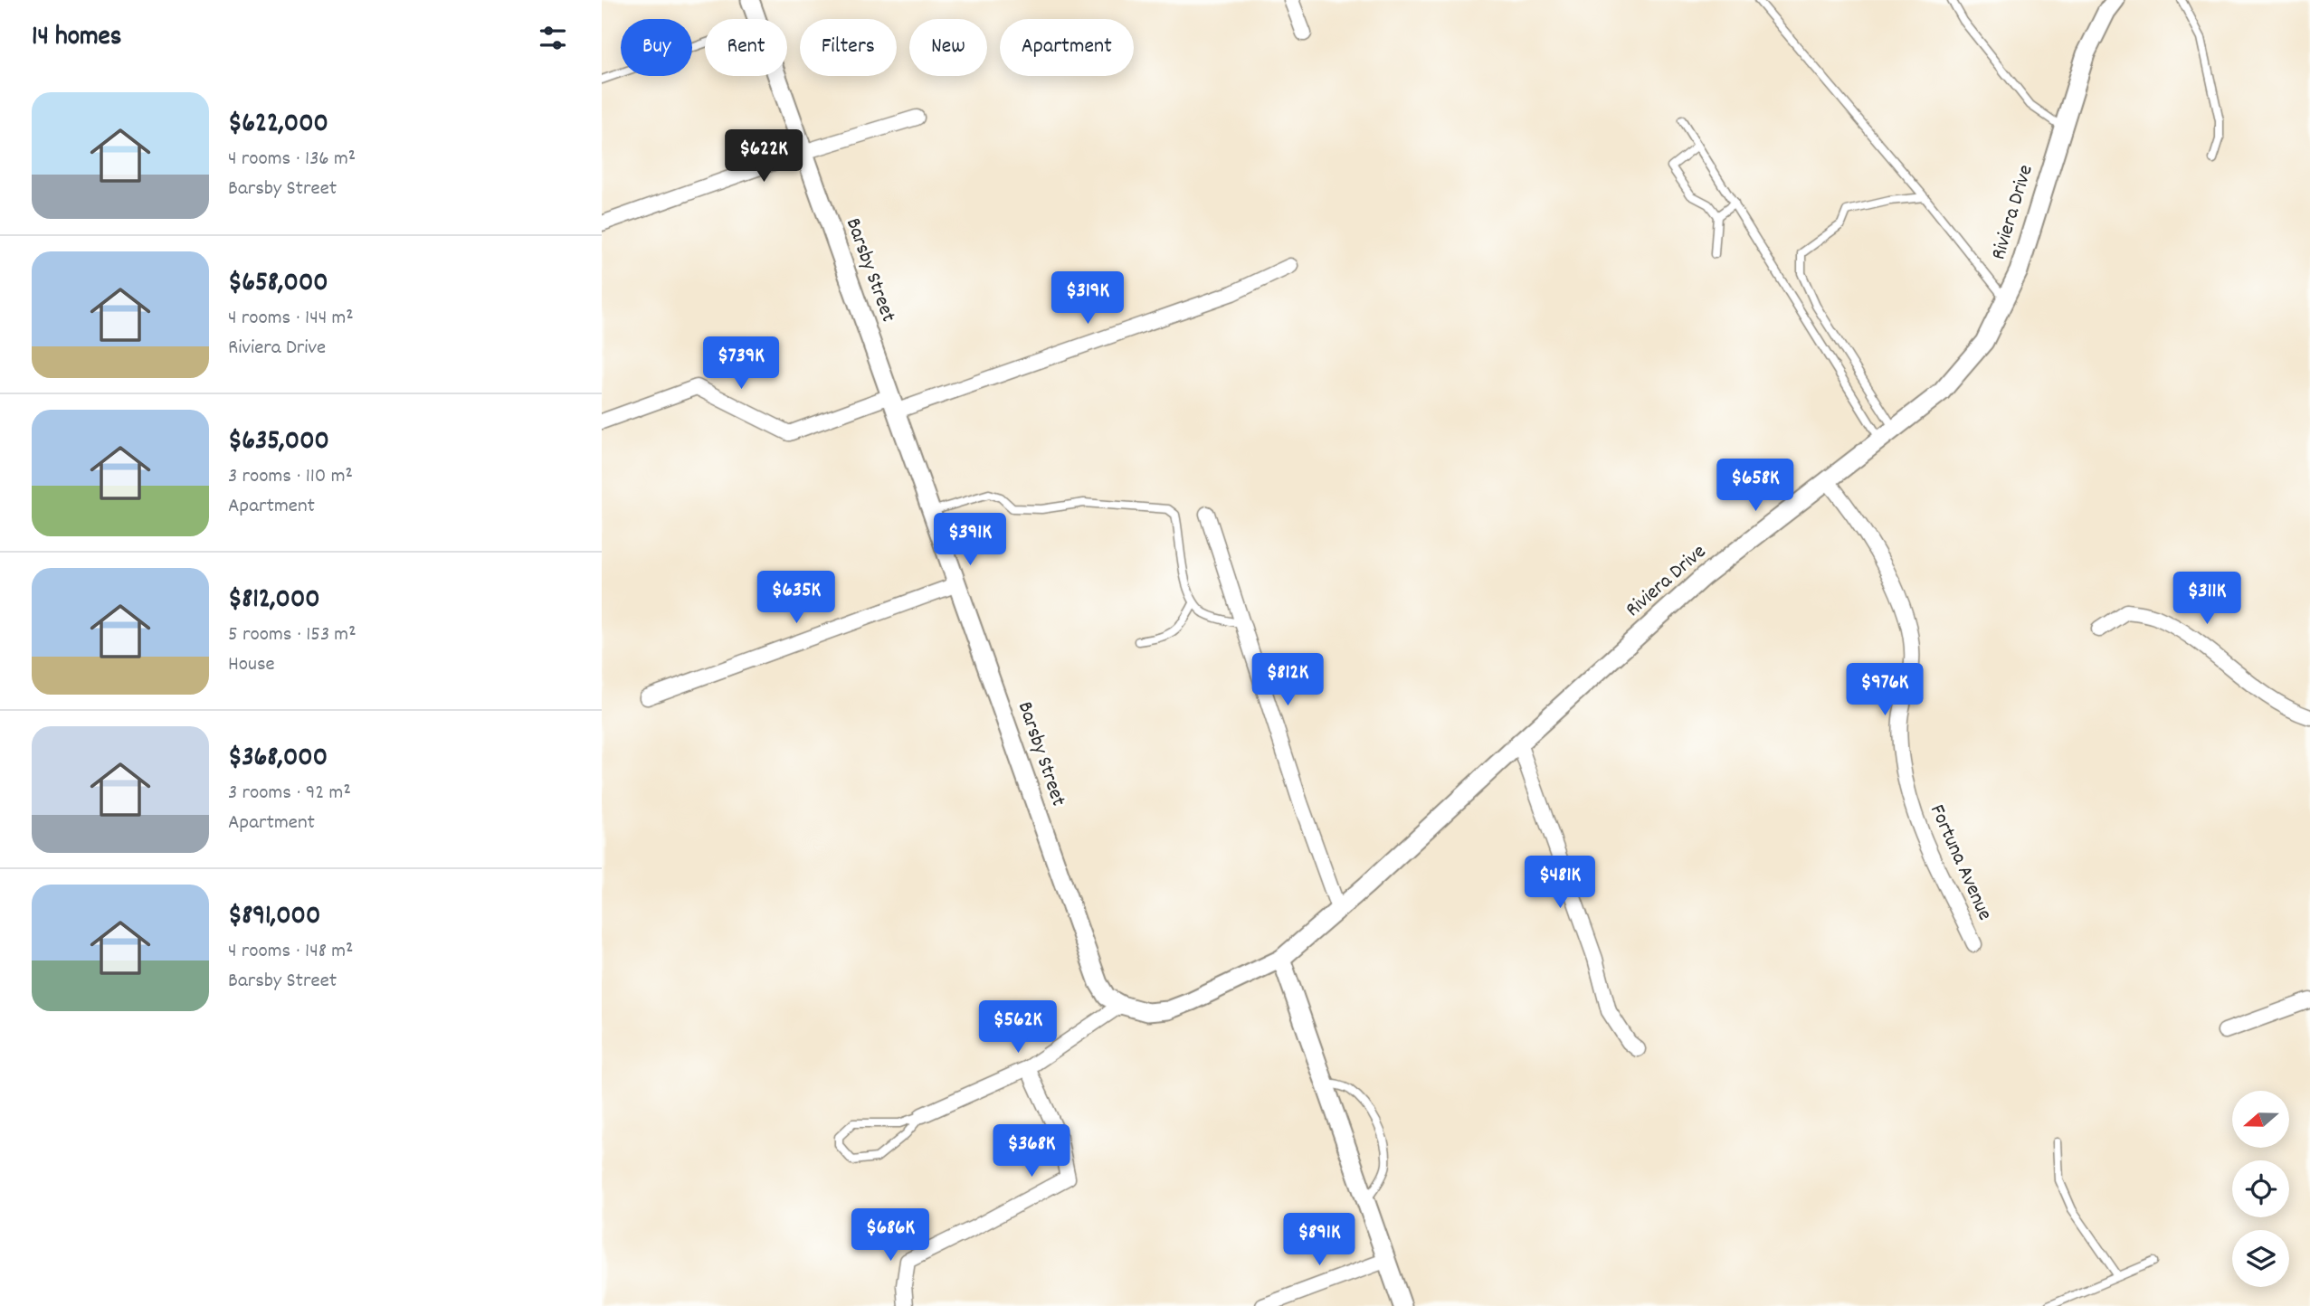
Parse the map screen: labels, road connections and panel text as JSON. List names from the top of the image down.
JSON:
{
  "streets": {
    "street": ["Riviera Drive", "Barsby Street", "Fortuna Avenue"]
  },
  "crossings": [
    ["Riviera Drive", "Fortuna Avenue"]
  ],
  "north": "left",
  "page": {
    "heading": "14 homes",
    "chip": [
      "Buy",
      "Rent",
      "Filters",
      "New",
      "Apartment"
    ],
    "list": [
      {
        "name": "$622,000",
        "note": "4 rooms · 136 m² · Barsby Street"
      },
      {
        "name": "$658,000",
        "note": "4 rooms · 144 m² · Riviera Drive"
      },
      {
        "name": "$635,000",
        "note": "3 rooms · 110 m² · Apartment"
      },
      {
        "name": "$812,000",
        "note": "5 rooms · 153 m² · House"
      },
      {
        "name": "$368,000",
        "note": "3 rooms · 92 m² · Apartment"
      },
      {
        "name": "$891,000",
        "note": "4 rooms · 148 m² · Barsby Street"
      }
    ],
    "price": [
      "$622K",
      "$319K",
      "$739K",
      "$658K",
      "$391K",
      "$635K",
      "$311K",
      "$812K",
      "$976K",
      "$481K",
      "$562K",
      "$368K",
      "$686K",
      "$891K"
    ]
  }
}
